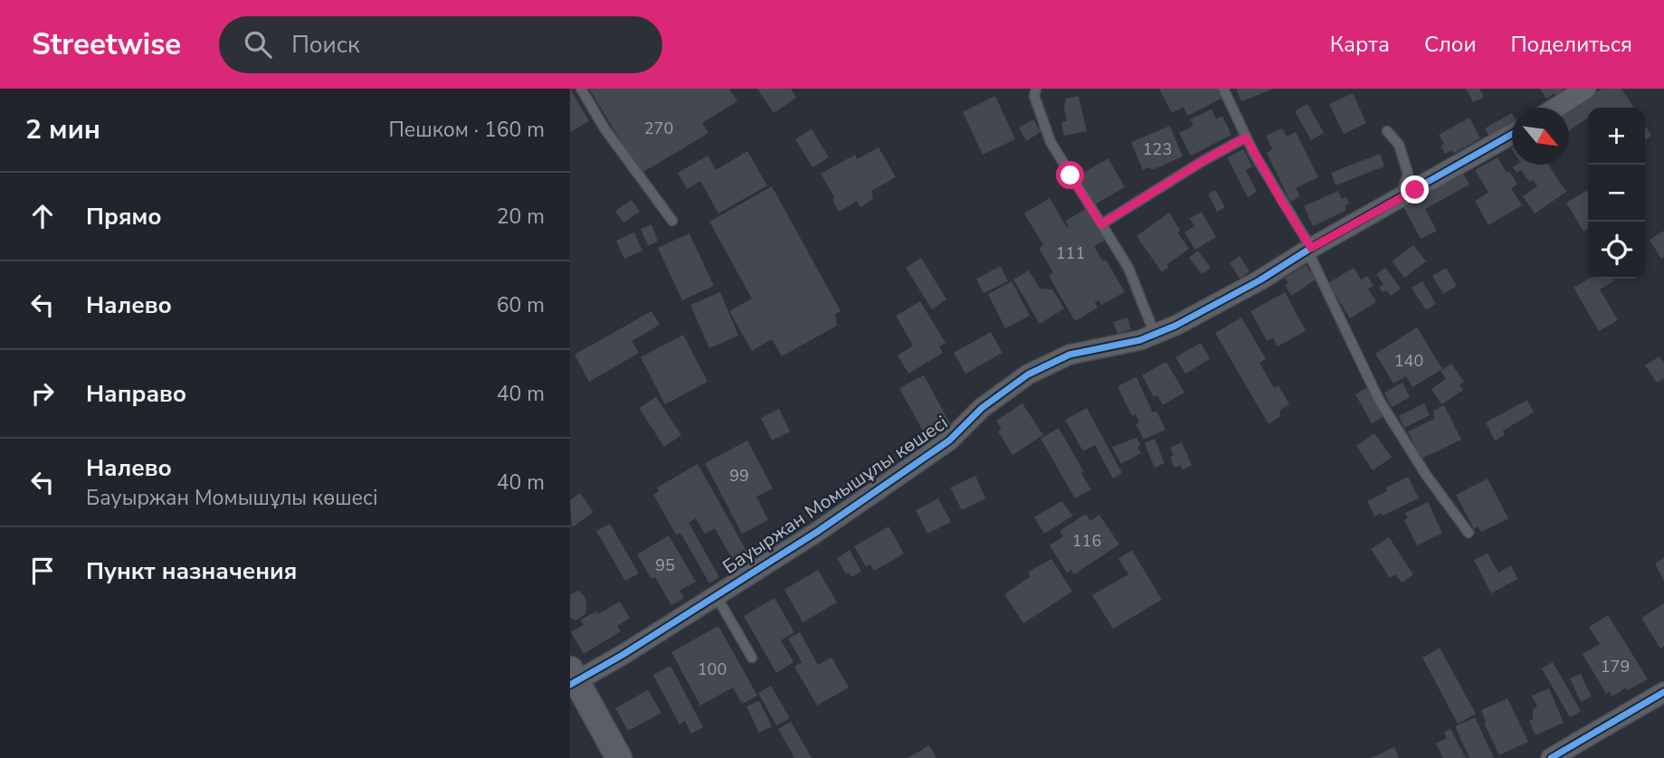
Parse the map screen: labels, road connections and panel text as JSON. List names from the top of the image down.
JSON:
{
  "streets": {
    "street": ["Бауыржан Момышұлы көшесі"]
  },
  "house_numbers": [
    "270",
    "123",
    "111",
    "140",
    "99",
    "116",
    "95",
    "179",
    "100"
  ],
  "north": "bottom right",
  "page": {
    "header": "Streetwise",
    "search": "Поиск",
    "nav": ["Карта", "Слои", "Поделиться"],
    "heading": ["2 мин", "Пешком · 160 m"],
    "map_buttons": ["+", "−"],
    "list": [
      ["Прямо", "20 m"],
      ["Налево", "60 m"],
      ["Направо", "40 m"],
      ["Налево", "Бауыржан Момышұлы көшесі", "40 m"],
      "Пункт назначения"
    ]
  }
}
